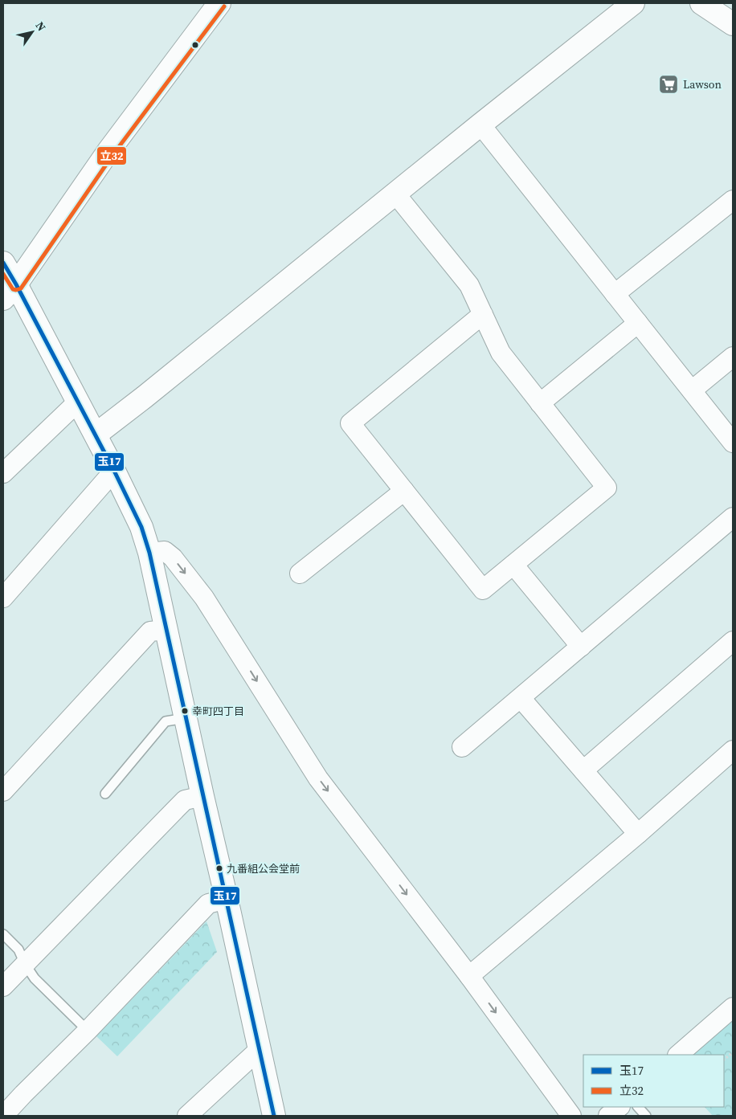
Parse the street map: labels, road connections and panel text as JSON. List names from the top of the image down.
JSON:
{
  "places": {
    "supermarket": ["Lawson"],
    "other": ["幸町四丁目", "九番組公会堂前"]
  },
  "lines": ["transit line 立32", "transit line 玉17"],
  "legend": ["玉17", "立32"],
  "north": "top right"
}
